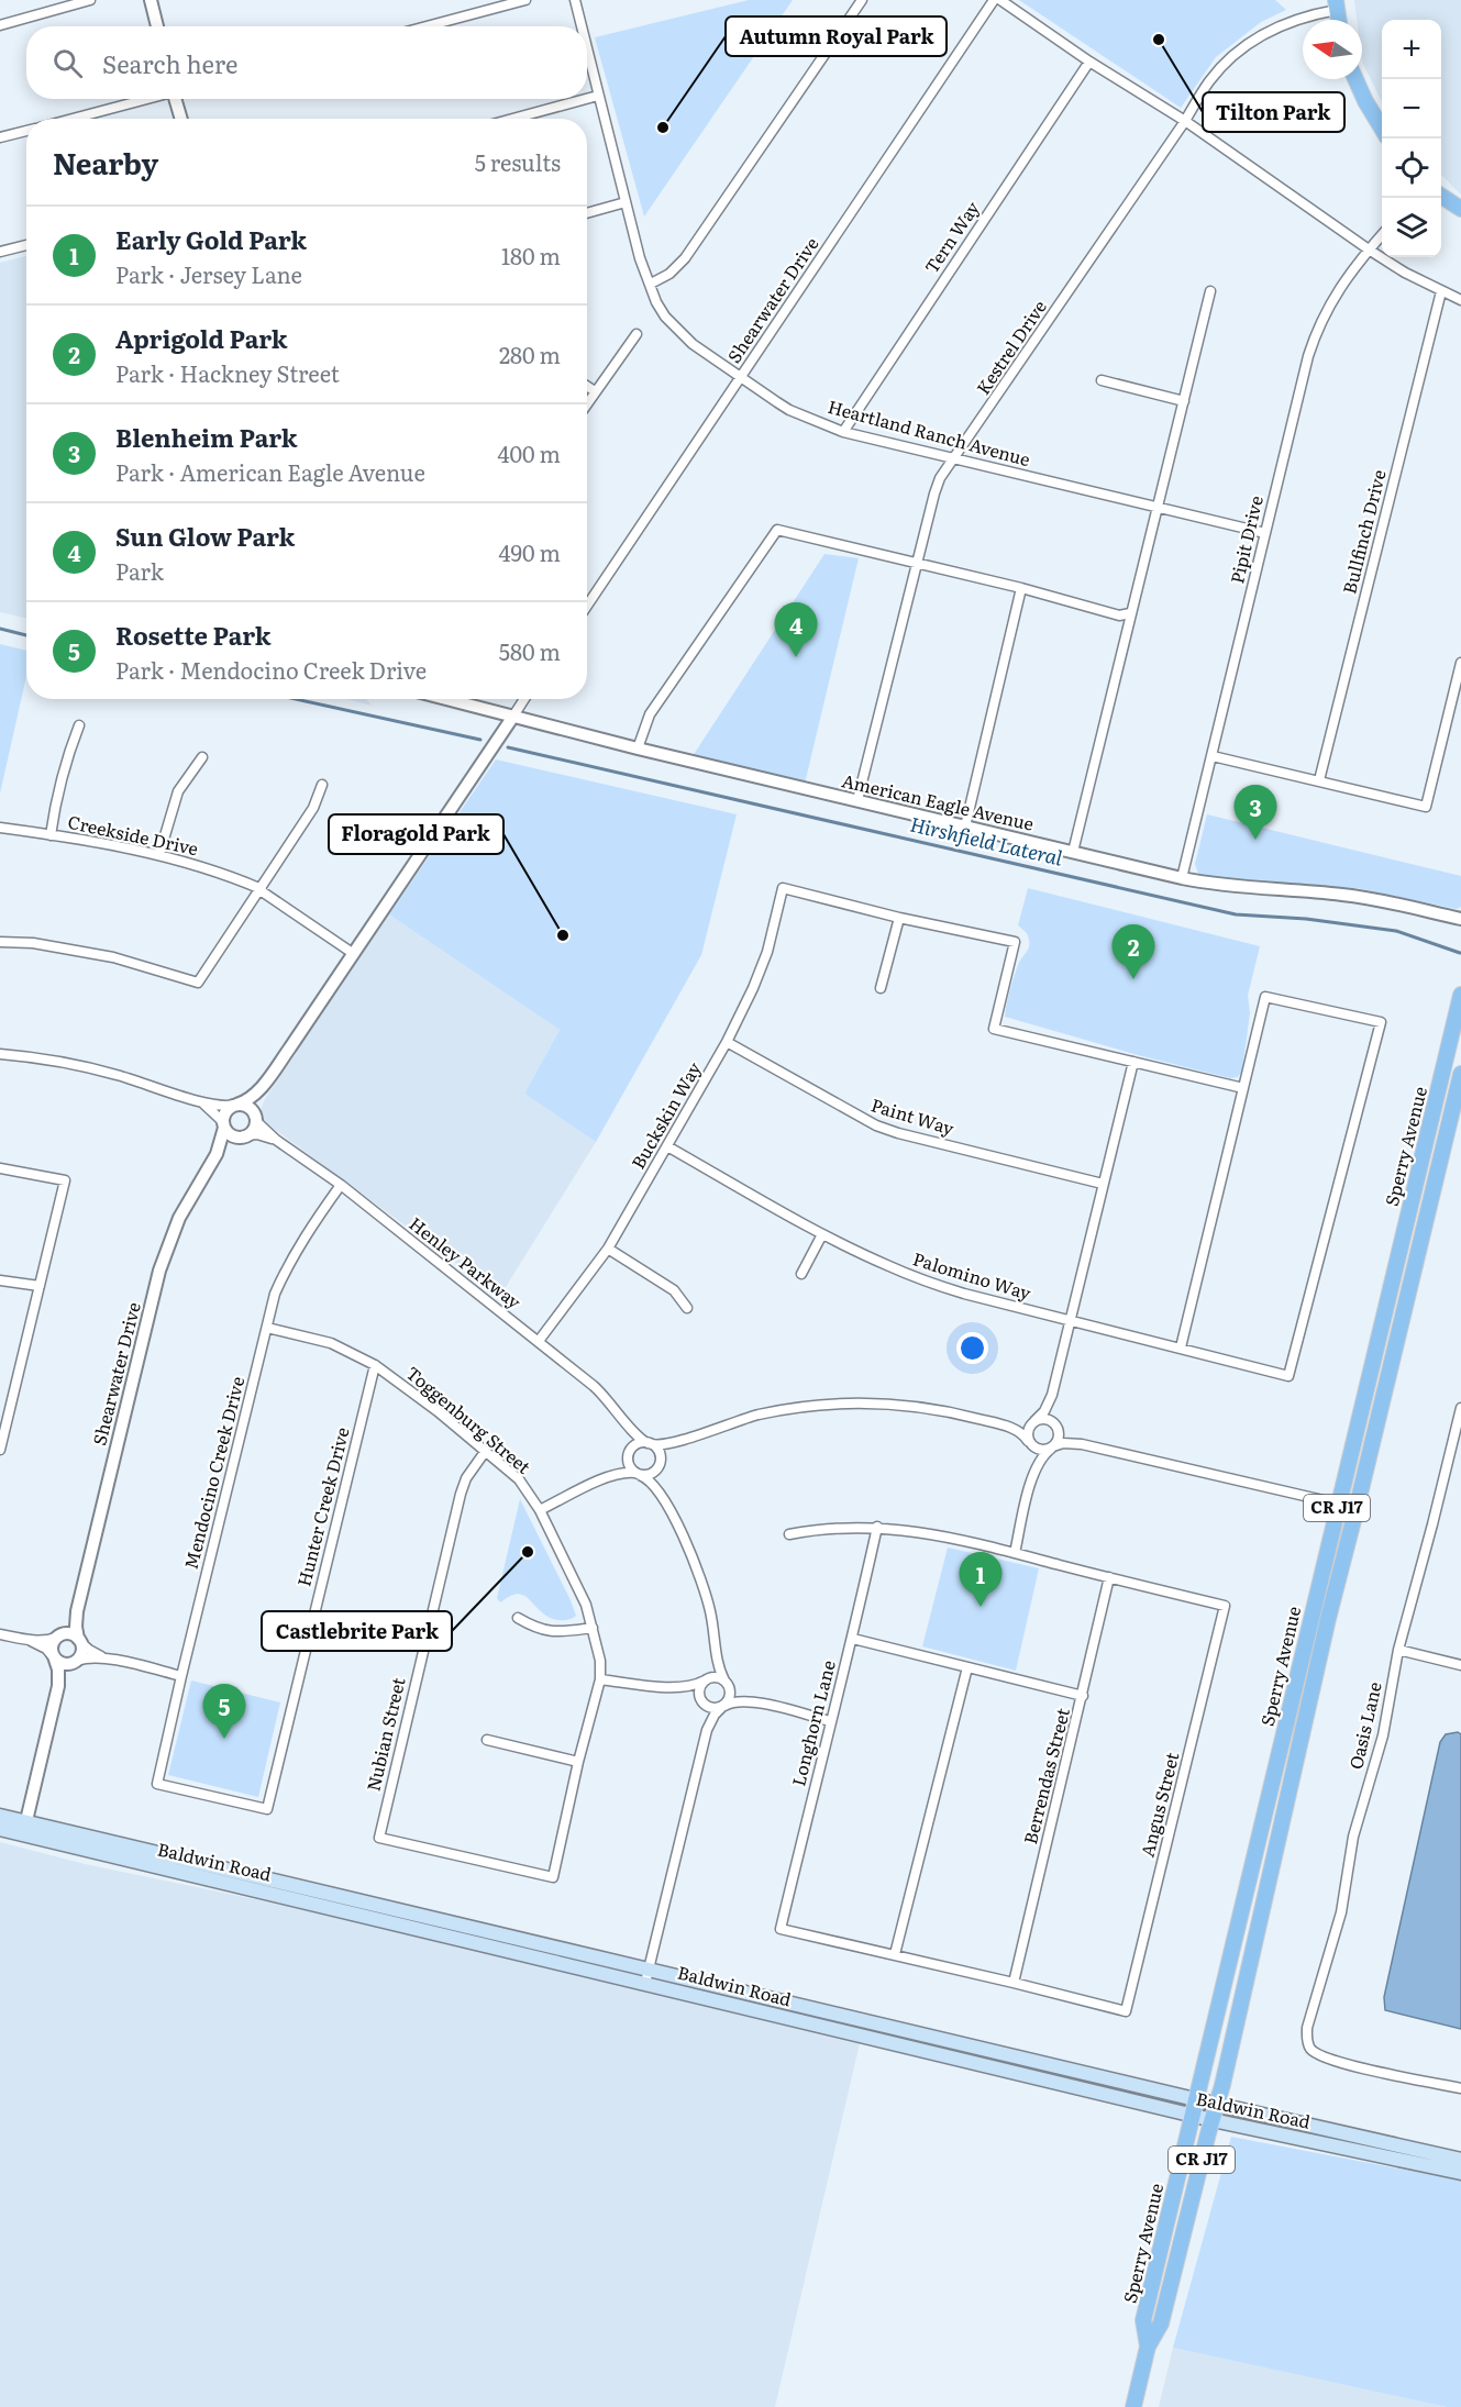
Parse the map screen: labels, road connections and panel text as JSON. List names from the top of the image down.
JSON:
{
  "streets": {
    "main road": ["Sperry Avenue", "CR J17", "Baldwin Road"],
    "street": [
      "Tern Way",
      "Shearwater Drive",
      "Kestrel Drive",
      "Heartland Ranch Avenue",
      "Bullfinch Drive",
      "Pipit Drive",
      "American Eagle Avenue",
      "Creekside Drive",
      "Buckskin Way",
      "Paint Way",
      "Henley Parkway",
      "Palomino Way",
      "Toggenburg Street",
      "Mendocino Creek Drive",
      "Hunter Creek Drive",
      "Longhorn Lane",
      "Oasis Lane",
      "Nubian Street",
      "Berrendas Street",
      "Angus Street"
    ]
  },
  "crossings": [
    ["Tern Way", "Heartland Ranch Avenue"],
    ["Shearwater Drive", "Heartland Ranch Avenue"],
    ["Shearwater Drive", "Henley Parkway"],
    ["Kestrel Drive", "Heartland Ranch Avenue"],
    ["Kestrel Drive", "American Eagle Avenue"],
    ["Heartland Ranch Avenue", "Pipit Drive"],
    ["Pipit Drive", "American Eagle Avenue"],
    ["Buckskin Way", "Paint Way"],
    ["Buckskin Way", "Henley Parkway"],
    ["Buckskin Way", "Palomino Way"],
    ["Sperry Avenue", "Baldwin Road"],
    ["Henley Parkway", "Mendocino Creek Drive"],
    ["Toggenburg Street", "Mendocino Creek Drive"],
    ["Toggenburg Street", "Hunter Creek Drive"],
    ["Toggenburg Street", "Nubian Street"],
    ["Mendocino Creek Drive", "Hunter Creek Drive"],
    ["Berrendas Street", "Angus Street"]
  ],
  "water": ["Hirshfield Lateral"],
  "places": [
    "Tilton Park",
    "Autumn Royal Park",
    "Floragold Park",
    "Castlebrite Park"
  ],
  "north": "left",
  "page": {
    "map_buttons": ["+", "−"],
    "search": "Search here",
    "heading": ["Nearby", "5 results"],
    "list": [
      {
        "mark": "1",
        "name": "Early Gold Park",
        "note": "Park · Jersey Lane",
        "value": "180 m"
      },
      {
        "mark": "2",
        "name": "Aprigold Park",
        "note": "Park · Hackney Street",
        "value": "280 m"
      },
      {
        "mark": "3",
        "name": "Blenheim Park",
        "note": "Park · American Eagle Avenue",
        "value": "400 m"
      },
      {
        "mark": "4",
        "name": "Sun Glow Park",
        "note": "Park",
        "value": "490 m"
      },
      {
        "mark": "5",
        "name": "Rosette Park",
        "note": "Park · Mendocino Creek Drive",
        "value": "580 m"
      }
    ],
    "pins": [
      "4",
      "3",
      "2",
      "1",
      "5"
    ]
  }
}
